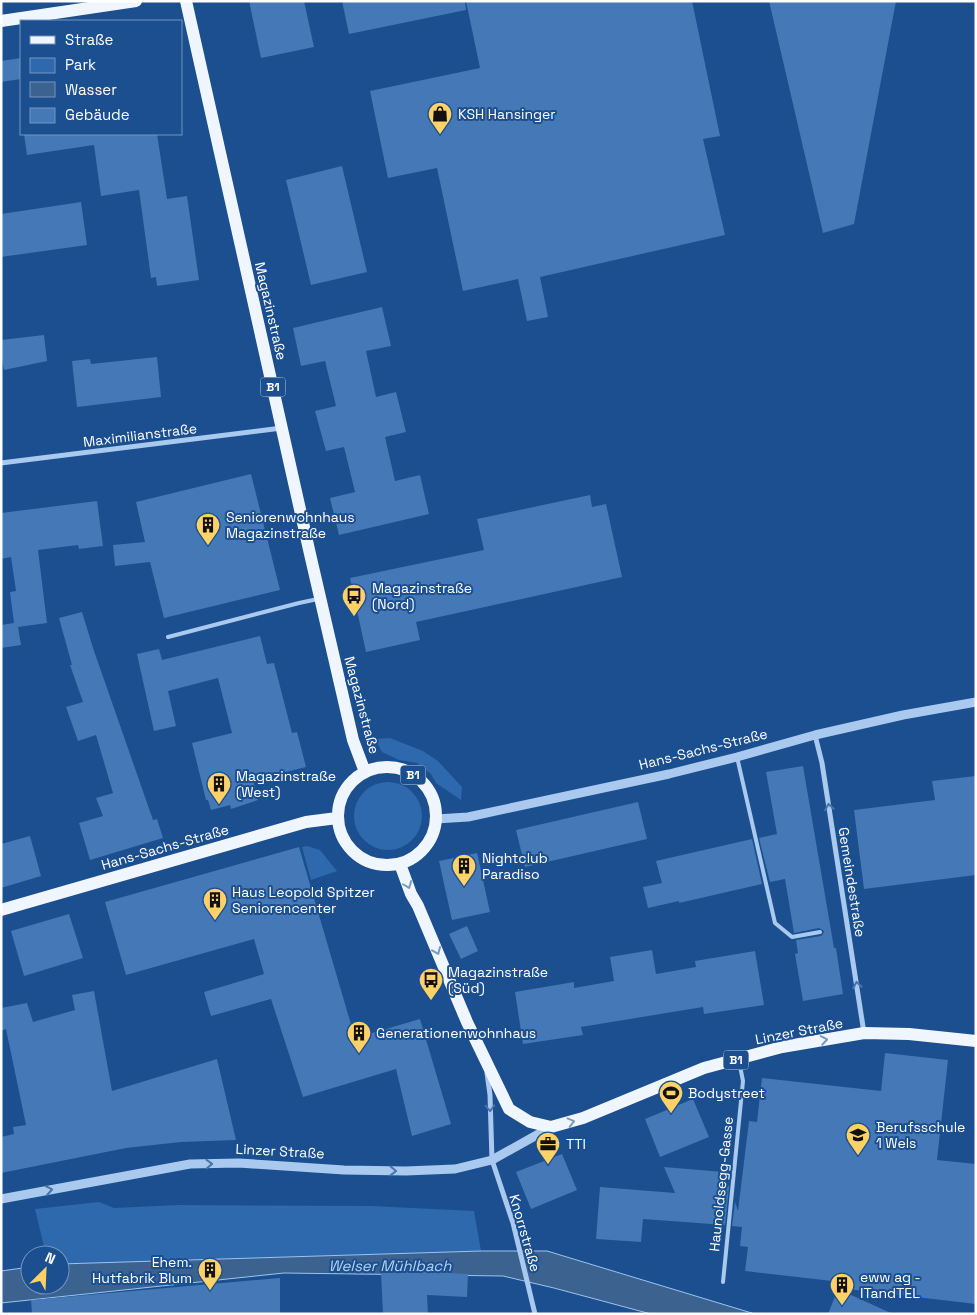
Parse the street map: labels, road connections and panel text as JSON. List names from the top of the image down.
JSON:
{
  "streets": {
    "main road": [
      "Magazinstraße",
      "B1",
      "Hans-Sachs-Straße",
      "Linzer Straße"
    ],
    "street": ["Maximilianstraße", "Gemeindestraße", "Knorrstraße"],
    "lane": ["Haunoldsegg-Gasse"]
  },
  "crossings": [
    ["Magazinstraße", "B1"],
    ["Magazinstraße", "Maximilianstraße"],
    ["Magazinstraße", "Hans-Sachs-Straße"],
    ["B1", "Hans-Sachs-Straße"],
    ["Hans-Sachs-Straße", "Gemeindestraße"],
    ["Gemeindestraße", "Linzer Straße"],
    ["Linzer Straße", "Haunoldsegg-Gasse"],
    ["Linzer Straße", "Knorrstraße"]
  ],
  "one_way": ["Gemeindestraße", "Linzer Straße"],
  "water": ["Welser Mühlbach"],
  "places": {
    "shop": ["KSH Hansinger"],
    "building": [
      "Seniorenwohnhaus Magazinstraße",
      "Magazinstraße (West)",
      "Nightclub Paradiso",
      "Haus Leopold Spitzer Seniorencenter",
      "Generationenwohnhaus",
      "Ehem. Hutfabrik Blum",
      "eww ag - ITandTEL"
    ],
    "bus stop": ["Magazinstraße (Nord)", "Magazinstraße (Süd)"],
    "sports": ["Bodystreet"],
    "school or university": ["Berufsschule 1 Wels"],
    "office": ["TTI"]
  },
  "legend": [
    "Straße",
    "Park",
    "Wasser",
    "Gebäude"
  ],
  "north": "top right"
}
